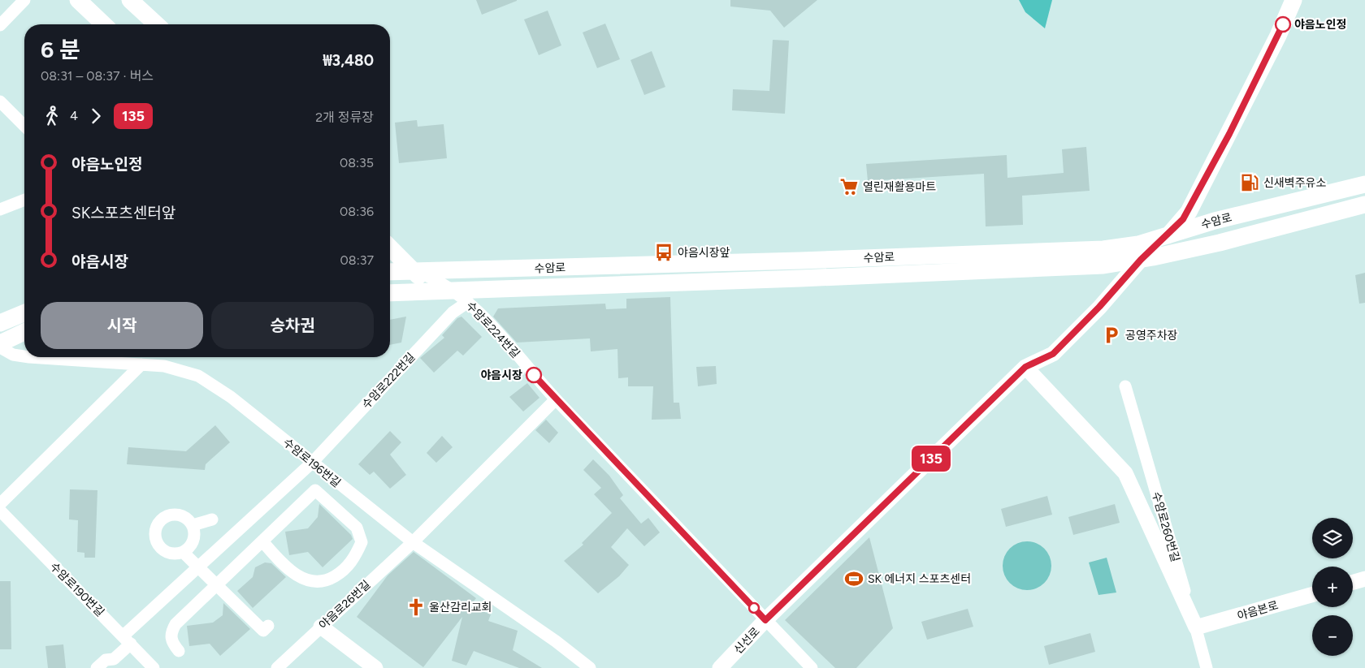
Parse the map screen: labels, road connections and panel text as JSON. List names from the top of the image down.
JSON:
{
  "streets": {
    "main road": ["수암로"],
    "street": [
      "수암로224번길",
      "수암로222번길",
      "수암로196번길",
      "수암로260번길",
      "수암로190번길",
      "야음로26번길",
      "야음본로",
      "신선로"
    ]
  },
  "crossings": [
    ["수암로", "수암로224번길"],
    ["수암로", "수암로222번길"],
    ["수암로", "신선로"],
    ["수암로224번길", "수암로222번길"],
    ["수암로224번길", "야음로26번길"],
    ["수암로224번길", "신선로"],
    ["수암로222번길", "수암로196번길"],
    ["수암로222번길", "수암로190번길"],
    ["수암로196번길", "야음로26번길"],
    ["수암로260번길", "야음본로"]
  ],
  "places": {
    "other": ["야음노인정", "야음시장"],
    "fuel station": ["신새벽주유소"],
    "supermarket": ["열린재활용마트"],
    "bus stop": ["야음시장앞"],
    "parking": ["공영주차장"],
    "sports": ["SK 에너지 스포츠센터"],
    "church": ["울산감리교회"]
  },
  "lines": ["bus line 135"],
  "page": {
    "on_map": "135",
    "heading": ["6 분", "08:31 – 08:37 · 버스", "₩3,480"],
    "legs": ["4", "135", "2개 정류장"],
    "list": [
      {
        "name": "야음노인정",
        "value": "08:35"
      },
      {
        "name": "SK스포츠센터앞",
        "value": "08:36"
      },
      {
        "name": "야음시장",
        "value": "08:37"
      }
    ],
    "buttons": ["시작", "승차권"],
    "map_buttons": ["+", "−"]
  }
}
